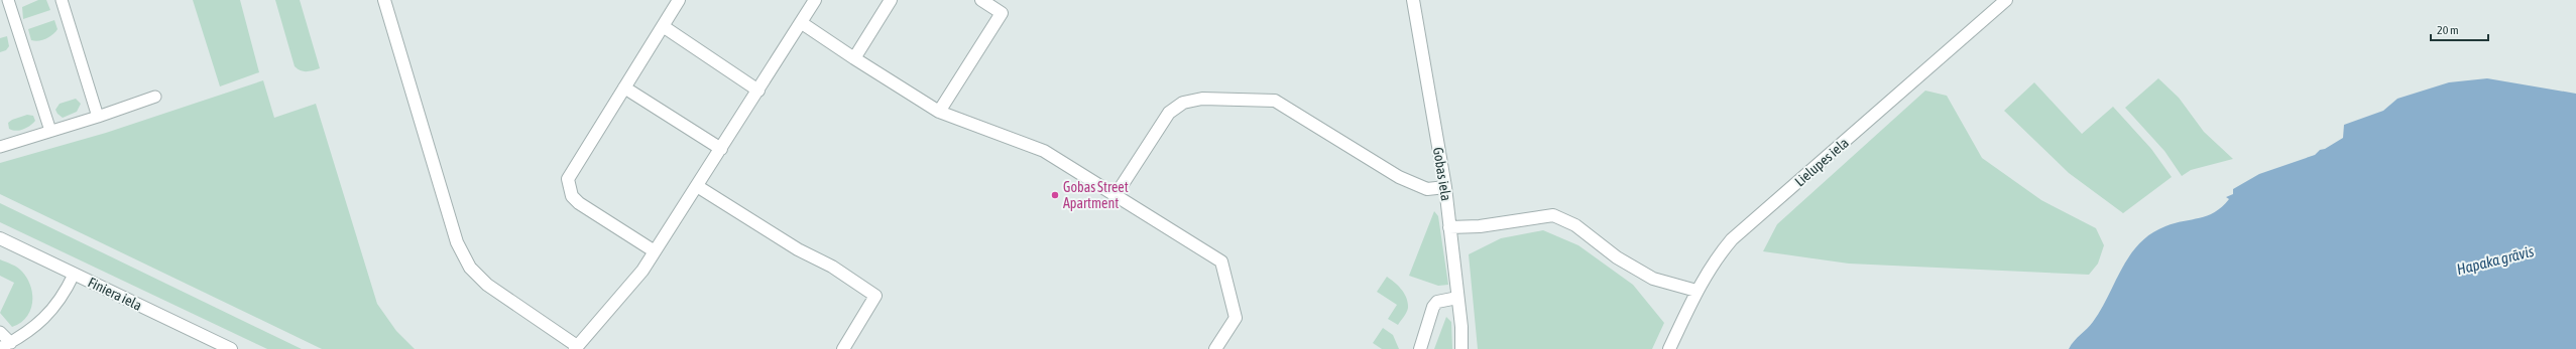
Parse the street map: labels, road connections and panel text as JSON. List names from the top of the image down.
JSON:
{
  "streets": {
    "street": ["Lielupes iela", "Gobas iela", "Finiera iela"]
  },
  "water": ["Hapaka grāvis"],
  "places": ["Gobas Street Apartment"],
  "scale_bar": "20 m"
}
